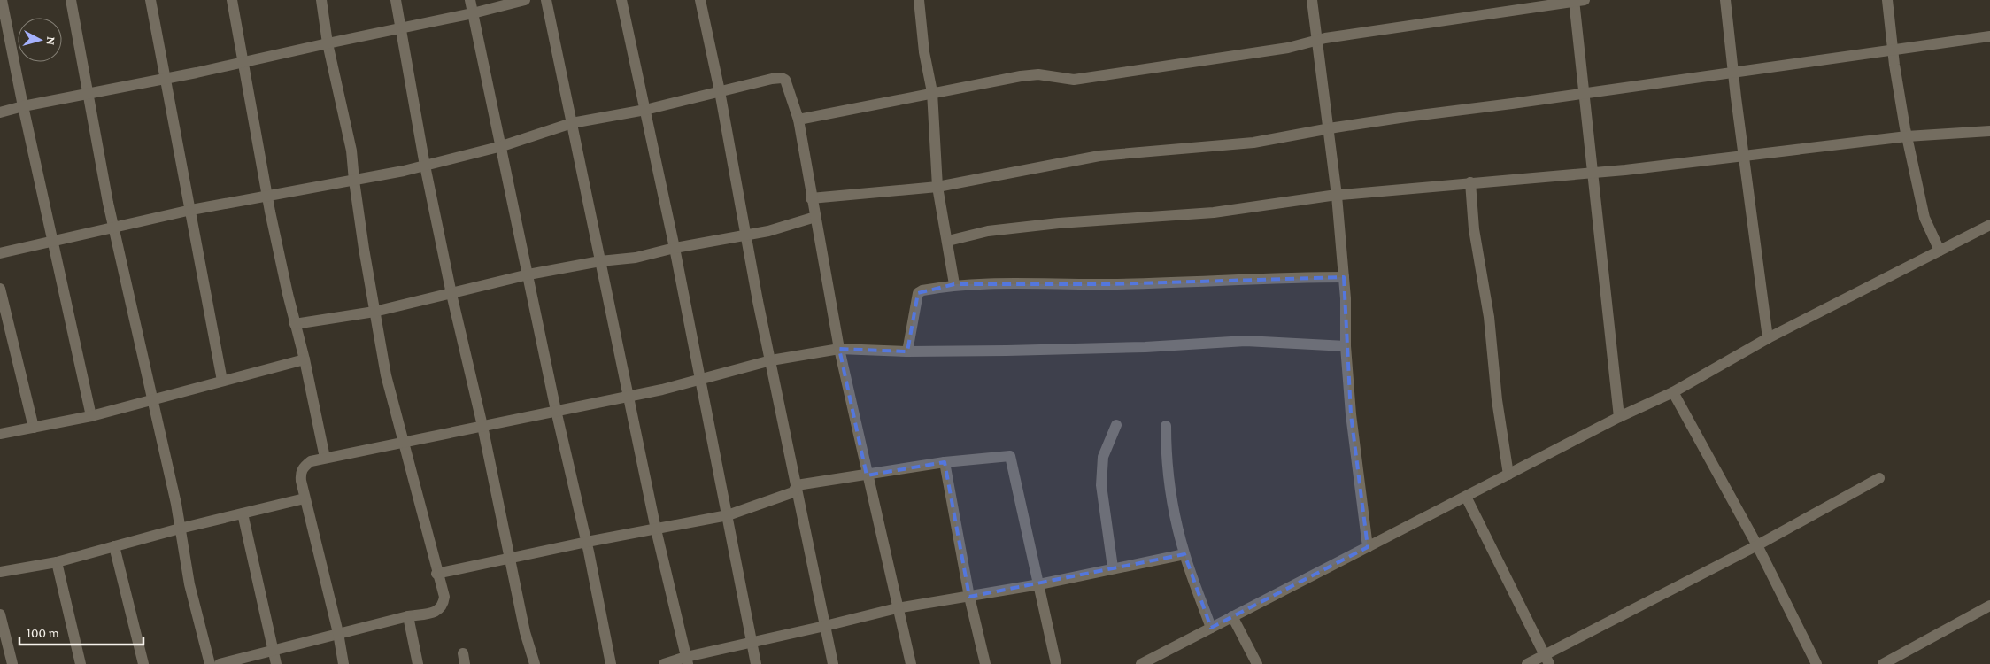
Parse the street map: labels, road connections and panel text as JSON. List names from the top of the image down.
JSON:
{
  "scale_bar": "100 m",
  "north": "right"
}
